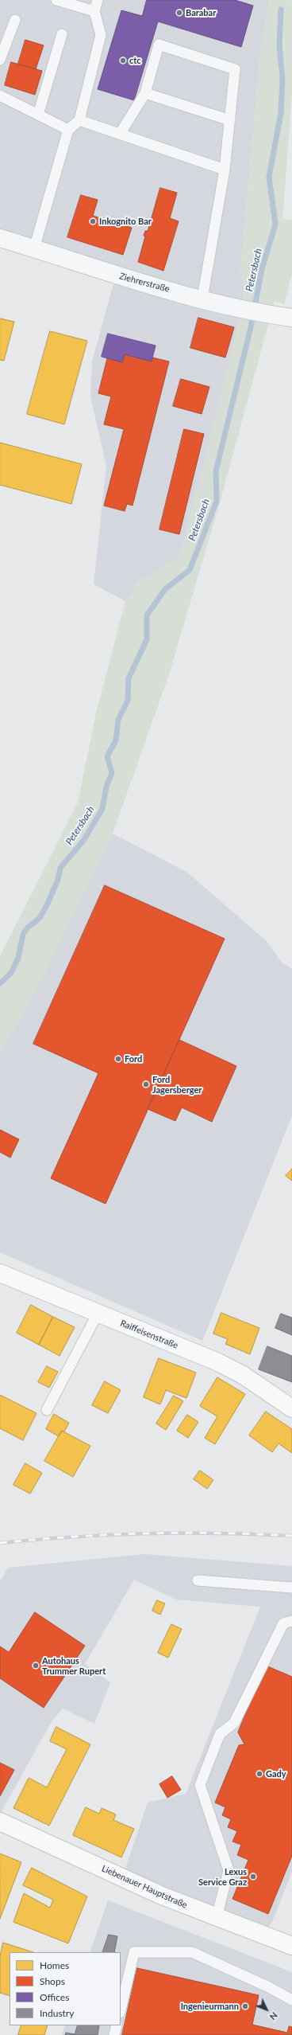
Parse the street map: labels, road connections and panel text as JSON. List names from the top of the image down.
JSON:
{
  "streets": {
    "street": ["Ziehrerstraße", "Raiffeisenstraße", "Liebenauer Hauptstraße"]
  },
  "water": ["Petersbach"],
  "places": [
    "Barabar",
    "ctc",
    "Inkognito Bar",
    "Ford",
    "Ford Jagersberger",
    "Autohaus Trummer Rupert",
    "Gady",
    "Lexus Service Graz",
    "Ingenieurmann"
  ],
  "legend": [
    "Homes",
    "Shops",
    "Offices",
    "Industry"
  ],
  "north": "bottom right"
}
